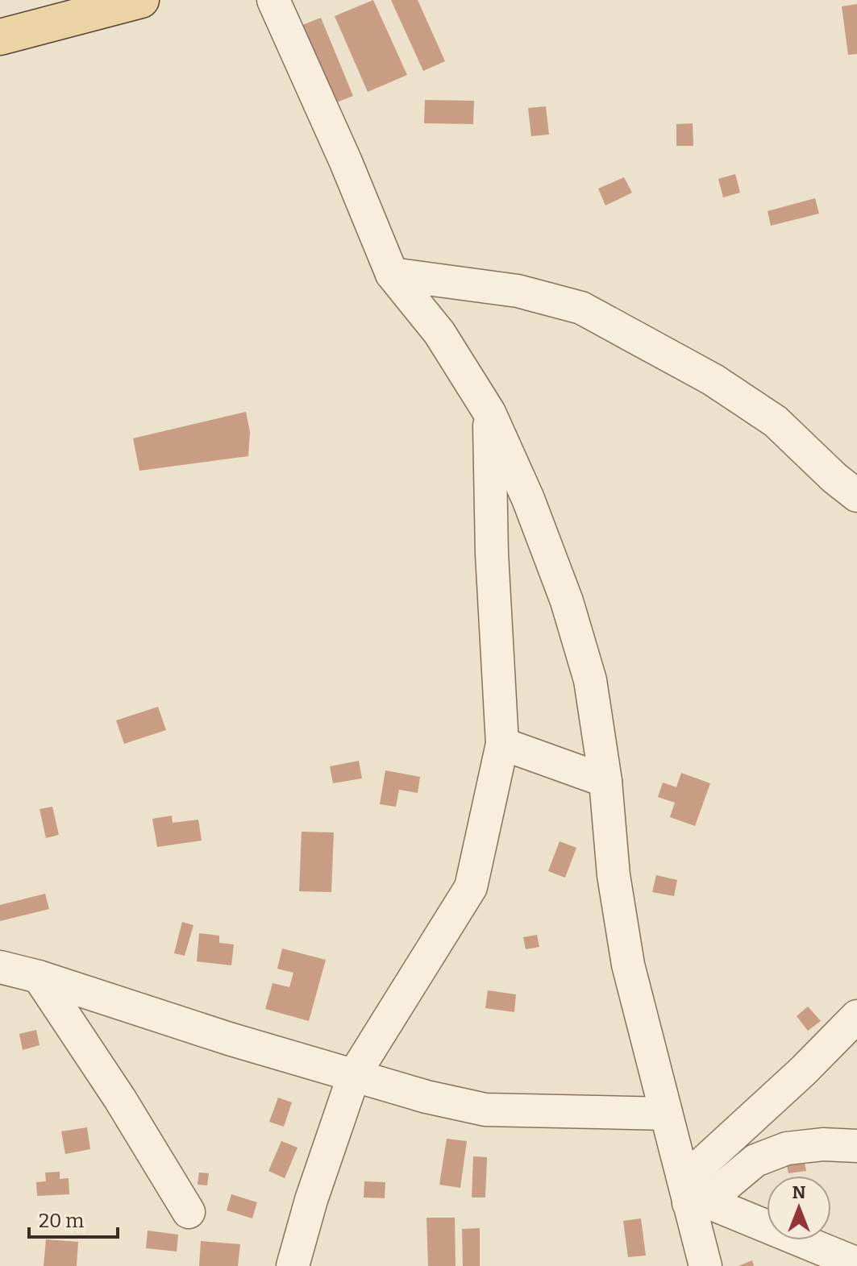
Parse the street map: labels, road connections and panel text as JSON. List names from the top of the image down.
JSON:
{
  "scale_bar": "20 m",
  "north": "top"
}
